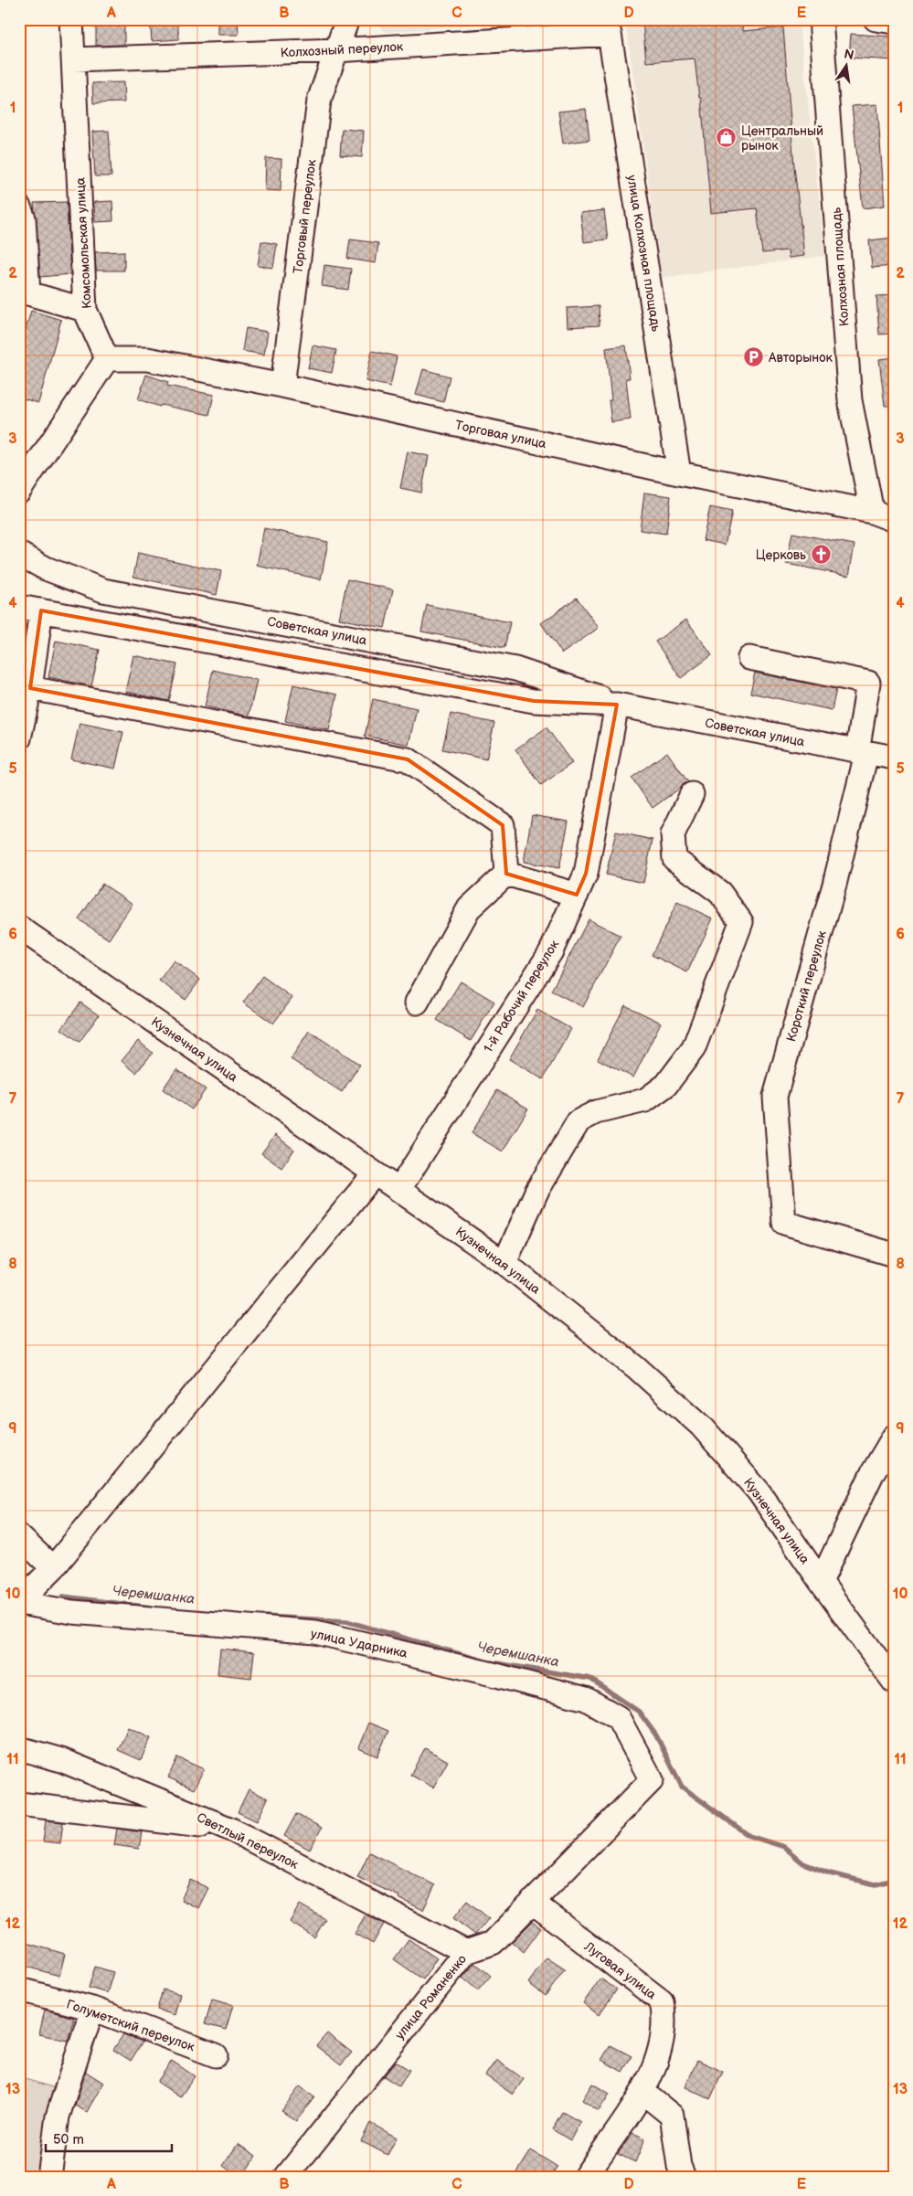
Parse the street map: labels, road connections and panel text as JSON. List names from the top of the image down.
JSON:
{
  "streets": {
    "street": [
      "Колхозный переулок",
      "Торговый переулок",
      "Комсомольская улица",
      "улица Колхозная площадь",
      "Колхозная площадь",
      "Торговая улица",
      "Советская улица",
      "Короткий переулок",
      "1-й Рабочий переулок",
      "Кузнечная улица",
      "улица Ударника",
      "Светлый переулок",
      "Луговая улица",
      "улица Романенко",
      "Голуметский переулок"
    ]
  },
  "crossings": [
    ["Колхозный переулок", "Торговый переулок"],
    ["Колхозный переулок", "Комсомольская улица"],
    ["Колхозный переулок", "улица Колхозная площадь"],
    ["Торговый переулок", "Торговая улица"],
    ["Комсомольская улица", "Торговая улица"],
    ["улица Колхозная площадь", "Торговая улица"],
    ["Колхозная площадь", "Торговая улица"],
    ["Советская улица", "Короткий переулок"],
    ["Советская улица", "1-й Рабочий переулок"],
    ["1-й Рабочий переулок", "Кузнечная улица"],
    ["улица Ударника", "улица Романенко"],
    ["Светлый переулок", "улица Романенко"],
    ["Луговая улица", "улица Романенко"]
  ],
  "water": ["Черемшанка"],
  "places": {
    "shop": ["Центральный рынок"],
    "parking": ["Авторынок"],
    "church": ["Церковь"]
  },
  "scale_bar": "50 m",
  "north": "top",
  "grid": {
    "columns": [
      "A",
      "B",
      "C",
      "D",
      "E"
    ],
    "rows": [
      "1",
      "2",
      "3",
      "4",
      "5",
      "6",
      "7",
      "8",
      "9",
      "10",
      "11",
      "12",
      "13"
    ]
  }
}
